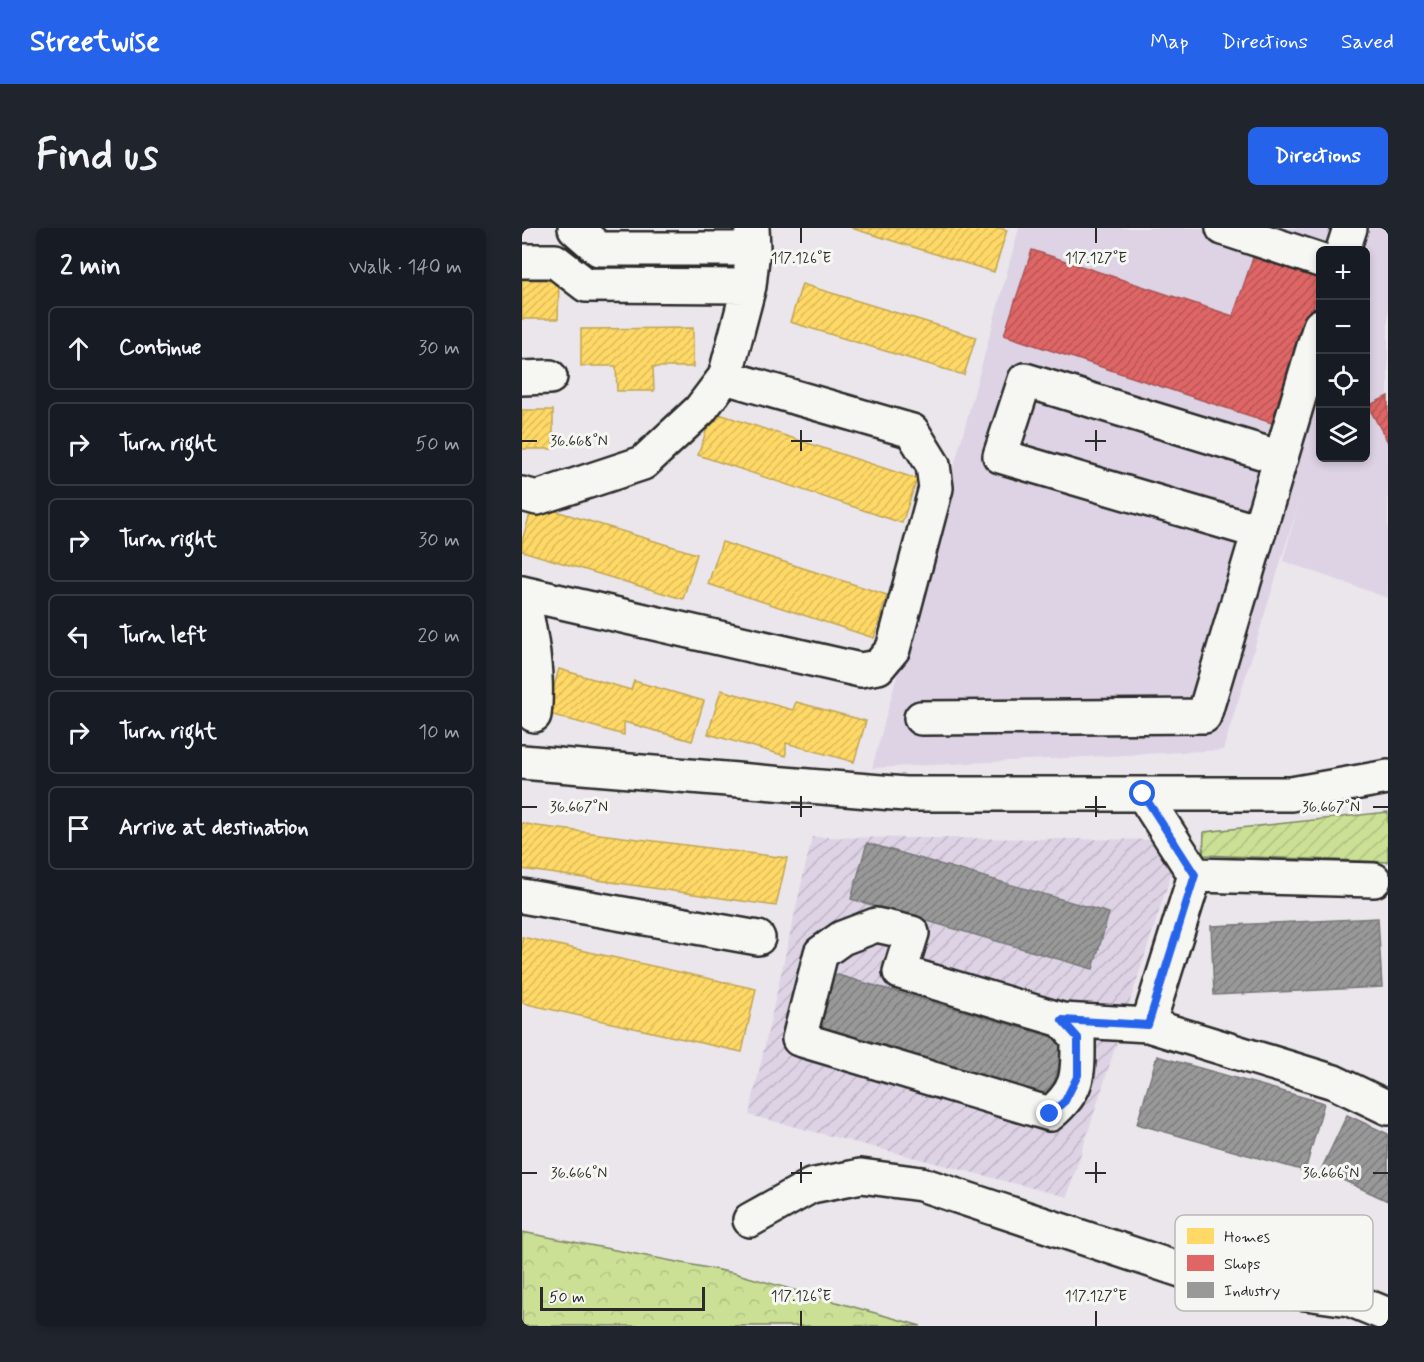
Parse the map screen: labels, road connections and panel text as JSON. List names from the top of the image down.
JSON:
{
  "legend": ["Homes", "Shops", "Industry"],
  "scale_bar": "50 m",
  "page": {
    "header": "Streetwise",
    "nav": ["Map", "Directions", "Saved"],
    "buttons": "Directions",
    "title": "Find us",
    "heading": ["2 min", "Walk · 140 m"],
    "map_buttons": ["+", "−"],
    "list": [
      ["Continue", "30 m"],
      ["Turn right", "50 m"],
      ["Turn right", "30 m"],
      ["Turn left", "20 m"],
      ["Turn right", "10 m"],
      "Arrive at destination"
    ],
    "scale": "50 m"
  },
  "coordinates": [
    "117.126°E",
    "117.127°E",
    "36.668°N",
    "36.667°N",
    "36.666°N"
  ]
}
